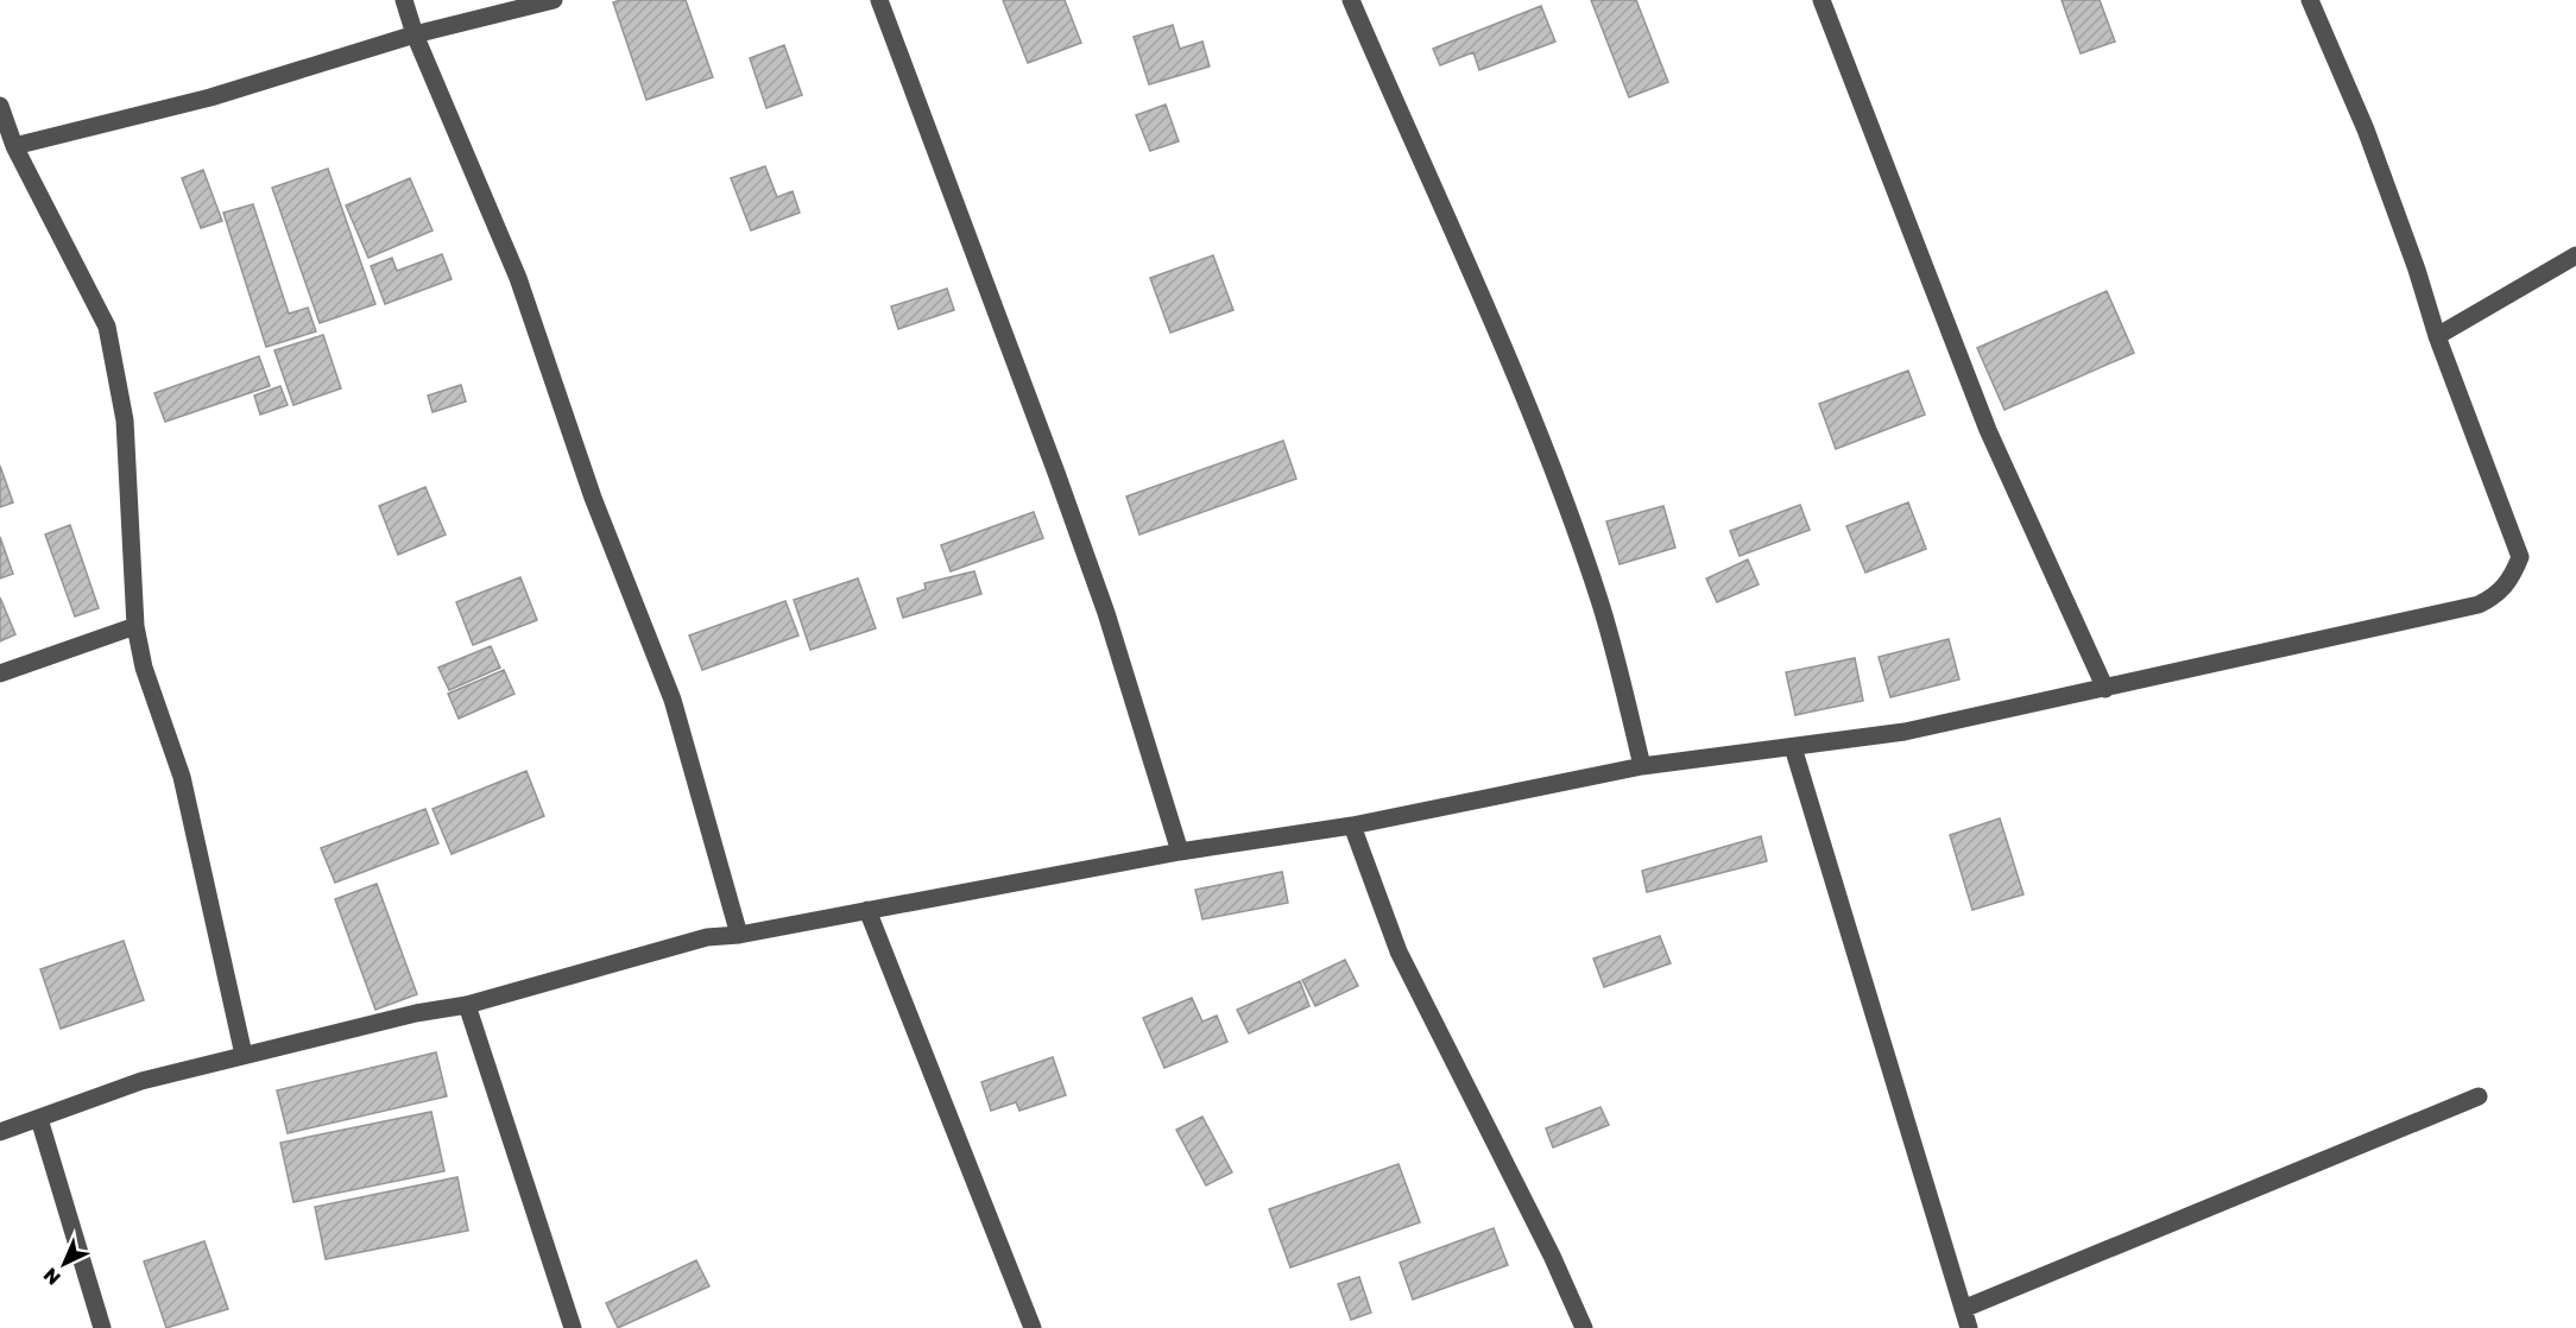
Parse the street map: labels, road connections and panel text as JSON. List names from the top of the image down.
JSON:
{
  "north": "bottom left"
}
